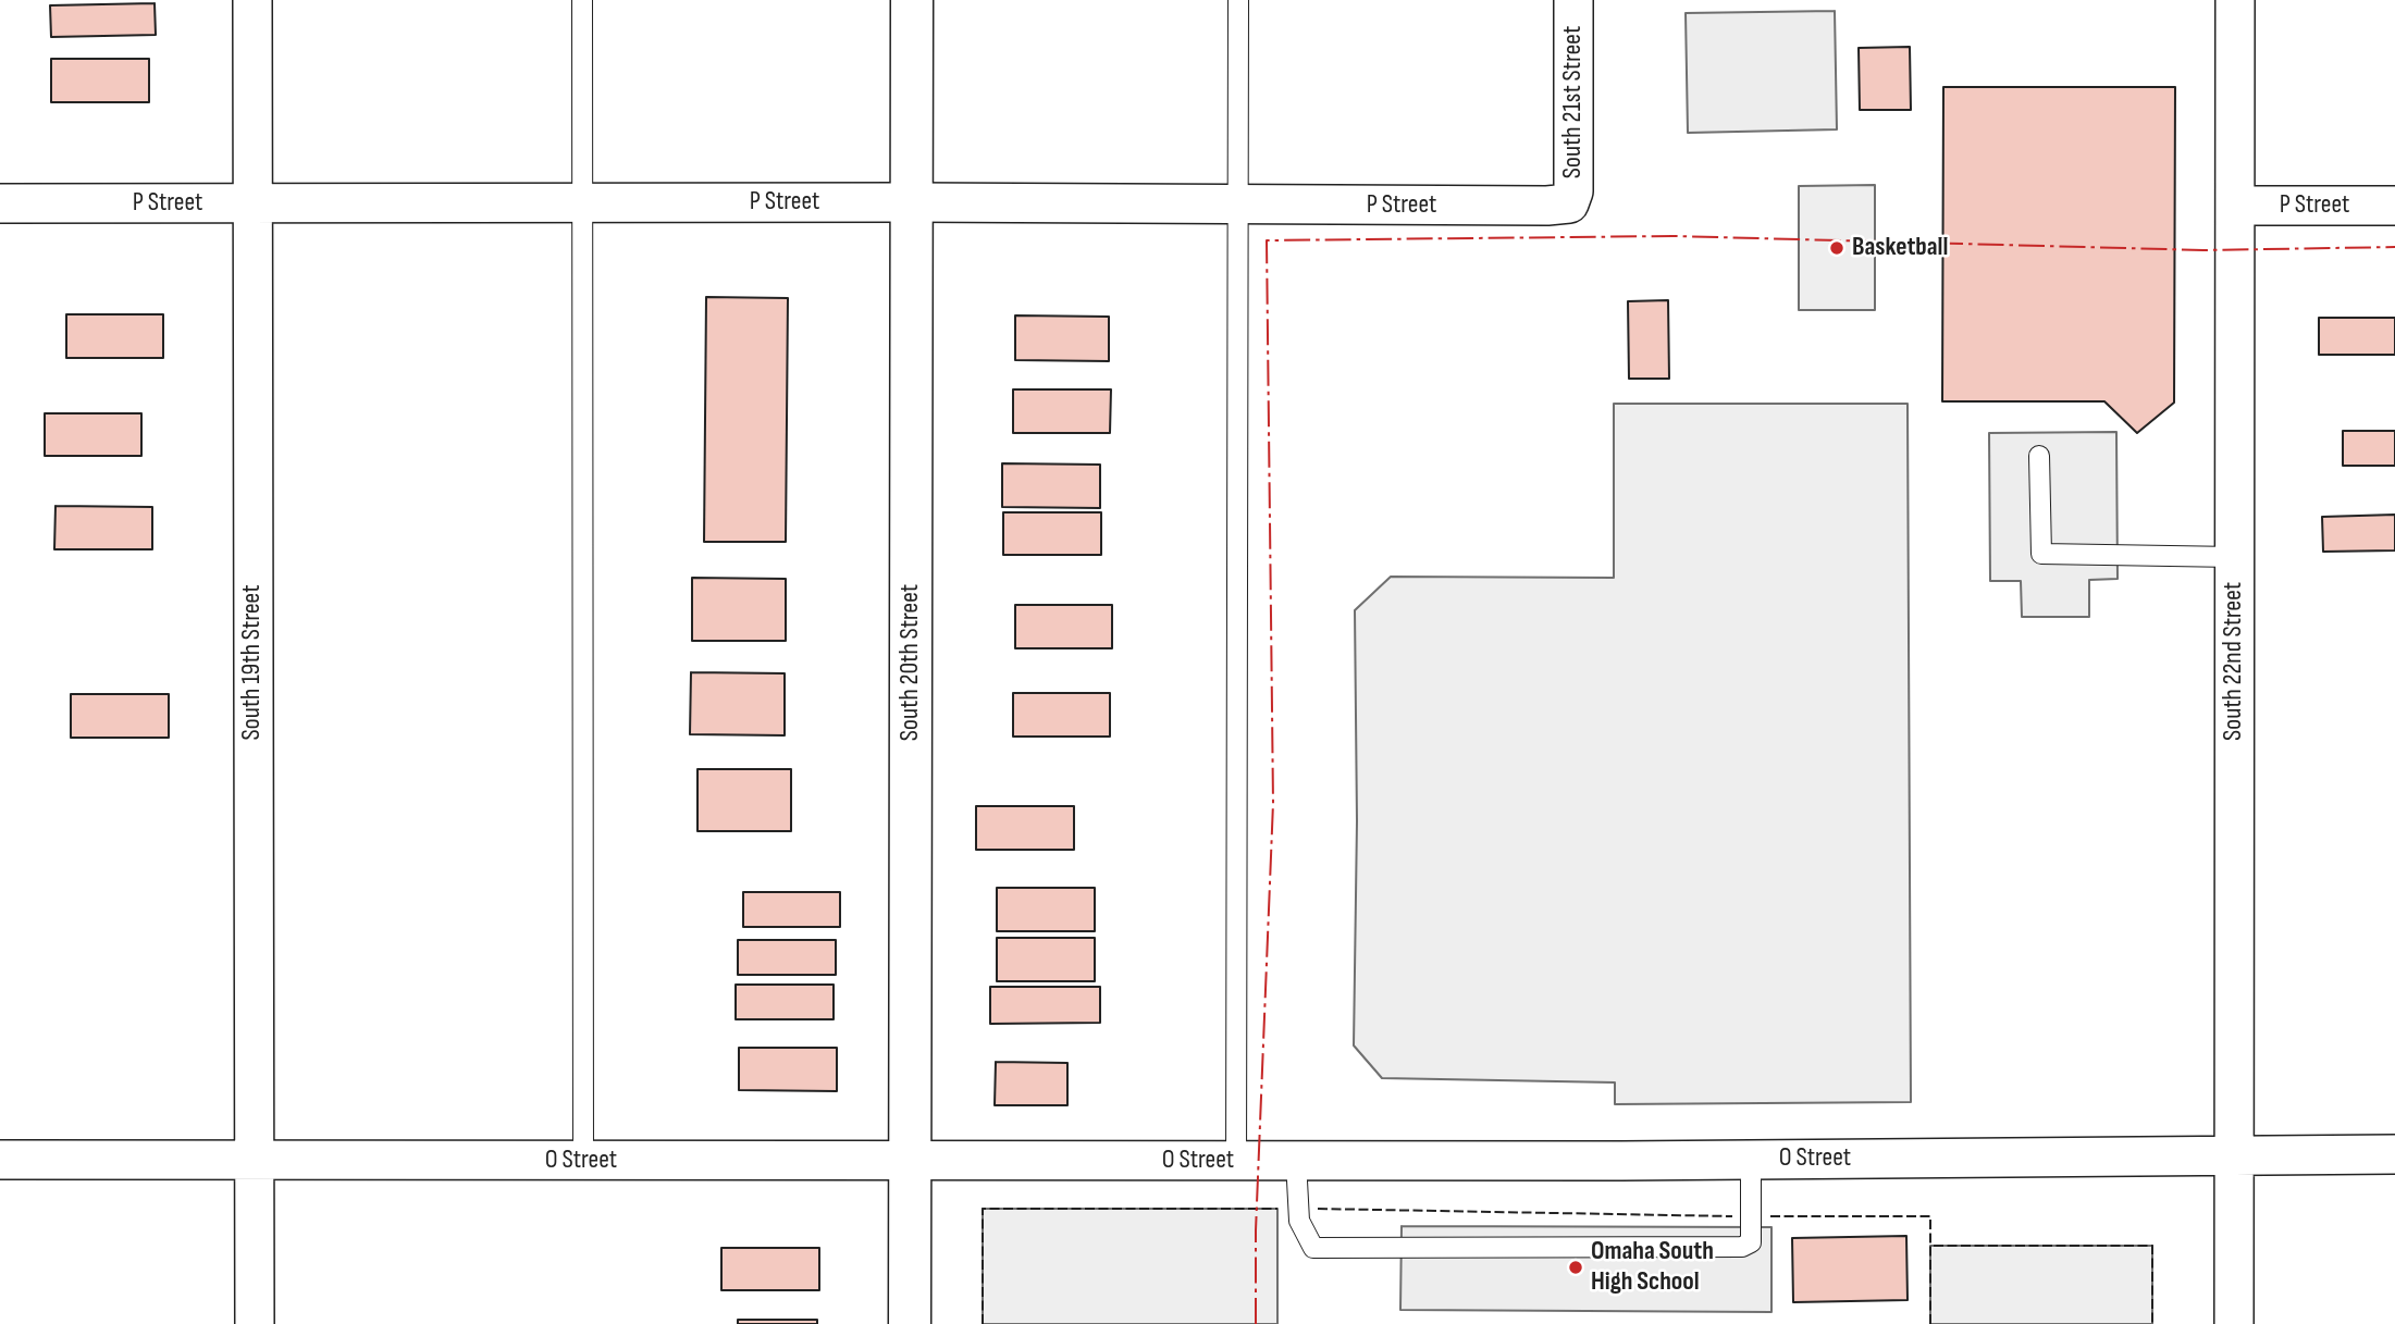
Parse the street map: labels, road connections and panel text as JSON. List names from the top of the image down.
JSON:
{
  "streets": {
    "street": [
      "South 21st Street",
      "P Street",
      "South 22nd Street",
      "South 19th Street",
      "South 20th Street",
      "O Street"
    ]
  },
  "crossings": [
    ["South 21st Street", "P Street"],
    ["P Street", "South 22nd Street"],
    ["P Street", "South 19th Street"],
    ["P Street", "South 20th Street"],
    ["South 22nd Street", "O Street"],
    ["South 19th Street", "O Street"],
    ["South 20th Street", "O Street"]
  ],
  "places": ["Basketball", "Omaha South High School"]
}
